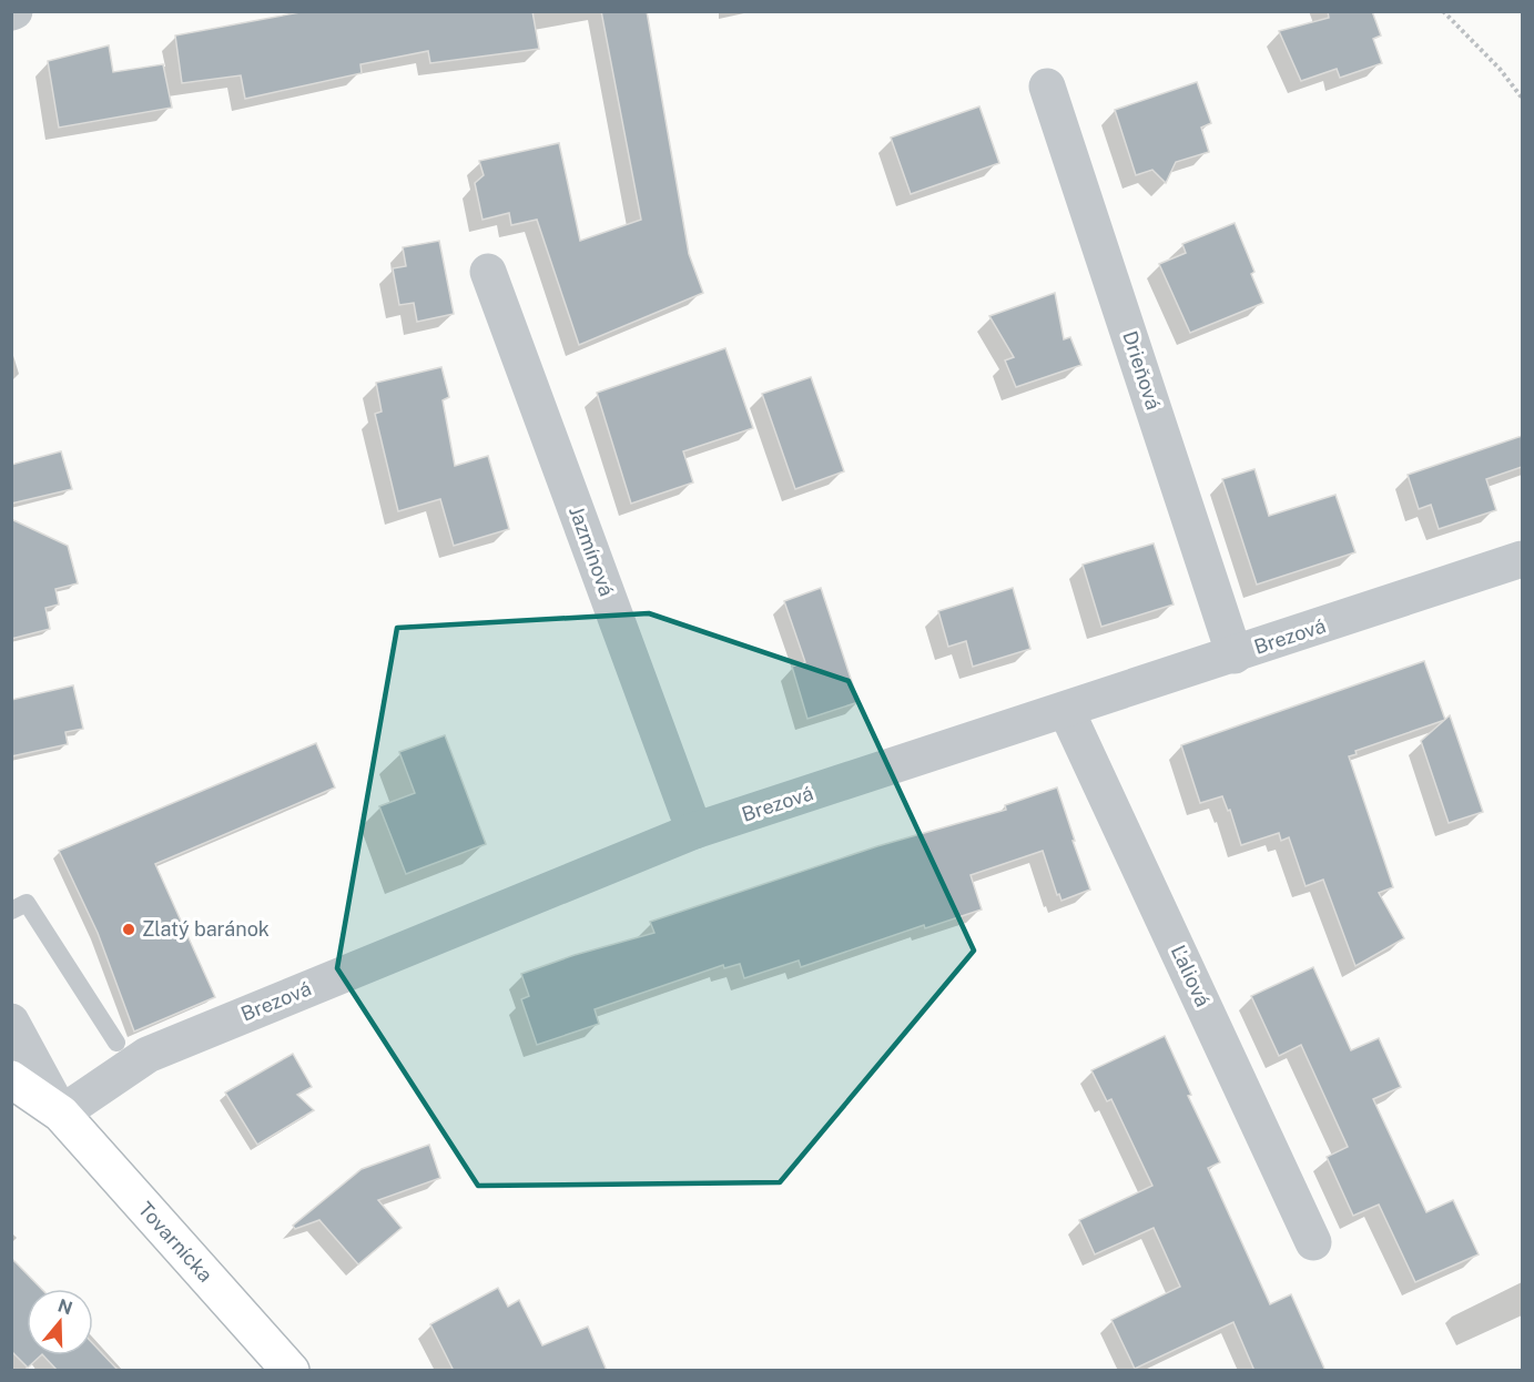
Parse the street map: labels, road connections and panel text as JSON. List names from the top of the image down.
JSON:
{
  "streets": {
    "main road": ["Tovarnícka"],
    "street": [
      "Drieňová",
      "Jazmínová",
      "Brezová",
      "Ľaliová"
    ]
  },
  "crossings": [
    ["Drieňová", "Brezová"],
    ["Jazmínová", "Brezová"],
    ["Brezová", "Ľaliová"],
    ["Brezová", "Tovarnícka"]
  ],
  "places": ["Zlatý baránok"],
  "north": "top"
}
